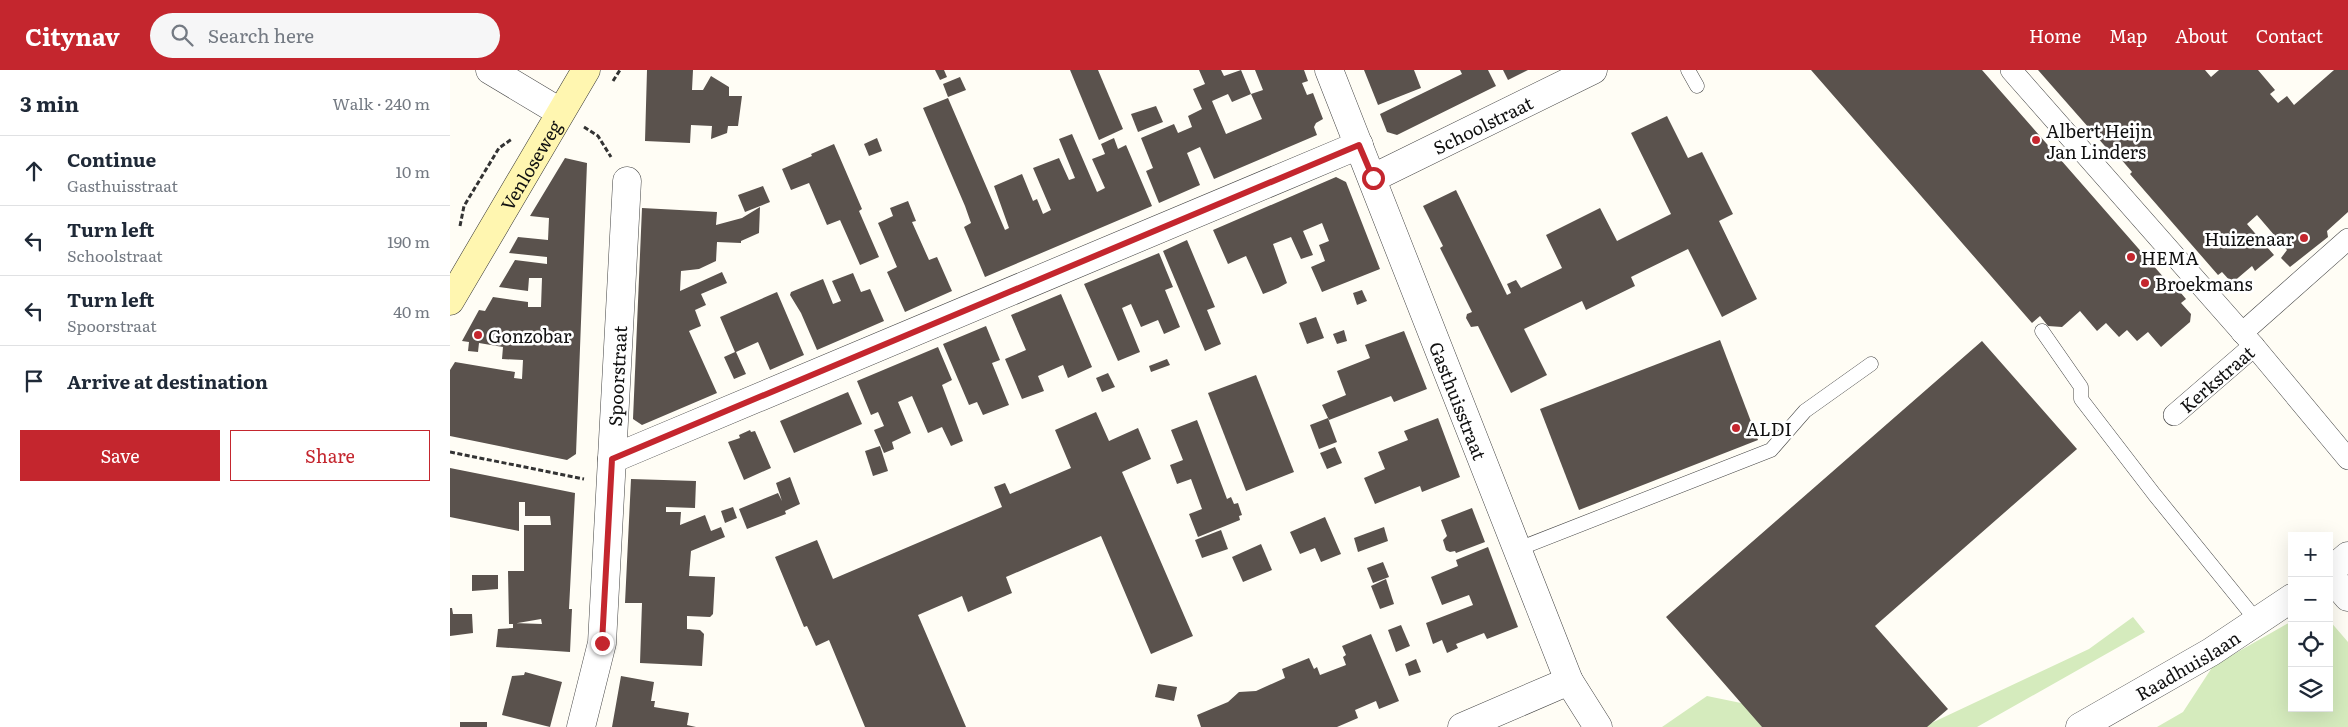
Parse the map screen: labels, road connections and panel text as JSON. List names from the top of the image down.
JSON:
{
  "streets": {
    "main road": ["Venloseweg"],
    "street": [
      "Schoolstraat",
      "Spoorstraat",
      "Kerkstraat",
      "Gasthuisstraat",
      "Raadhuislaan"
    ]
  },
  "crossings": [
    ["Schoolstraat", "Gasthuisstraat"]
  ],
  "places": [
    "Albert Heijn Jan Linders",
    "Huizenaar",
    "HEMA",
    "Broekmans",
    "Gonzobar",
    "ALDI"
  ],
  "page": {
    "header": "Citynav",
    "search": "Search here",
    "nav": [
      "Home",
      "Map",
      "About",
      "Contact"
    ],
    "heading": ["3 min", "Walk · 240 m"],
    "list": [
      ["Continue", "Gasthuisstraat", "10 m"],
      ["Turn left", "Schoolstraat", "190 m"],
      ["Turn left", "Spoorstraat", "40 m"],
      "Arrive at destination"
    ],
    "buttons": ["Save", "Share"],
    "map_buttons": ["+", "−"]
  }
}
